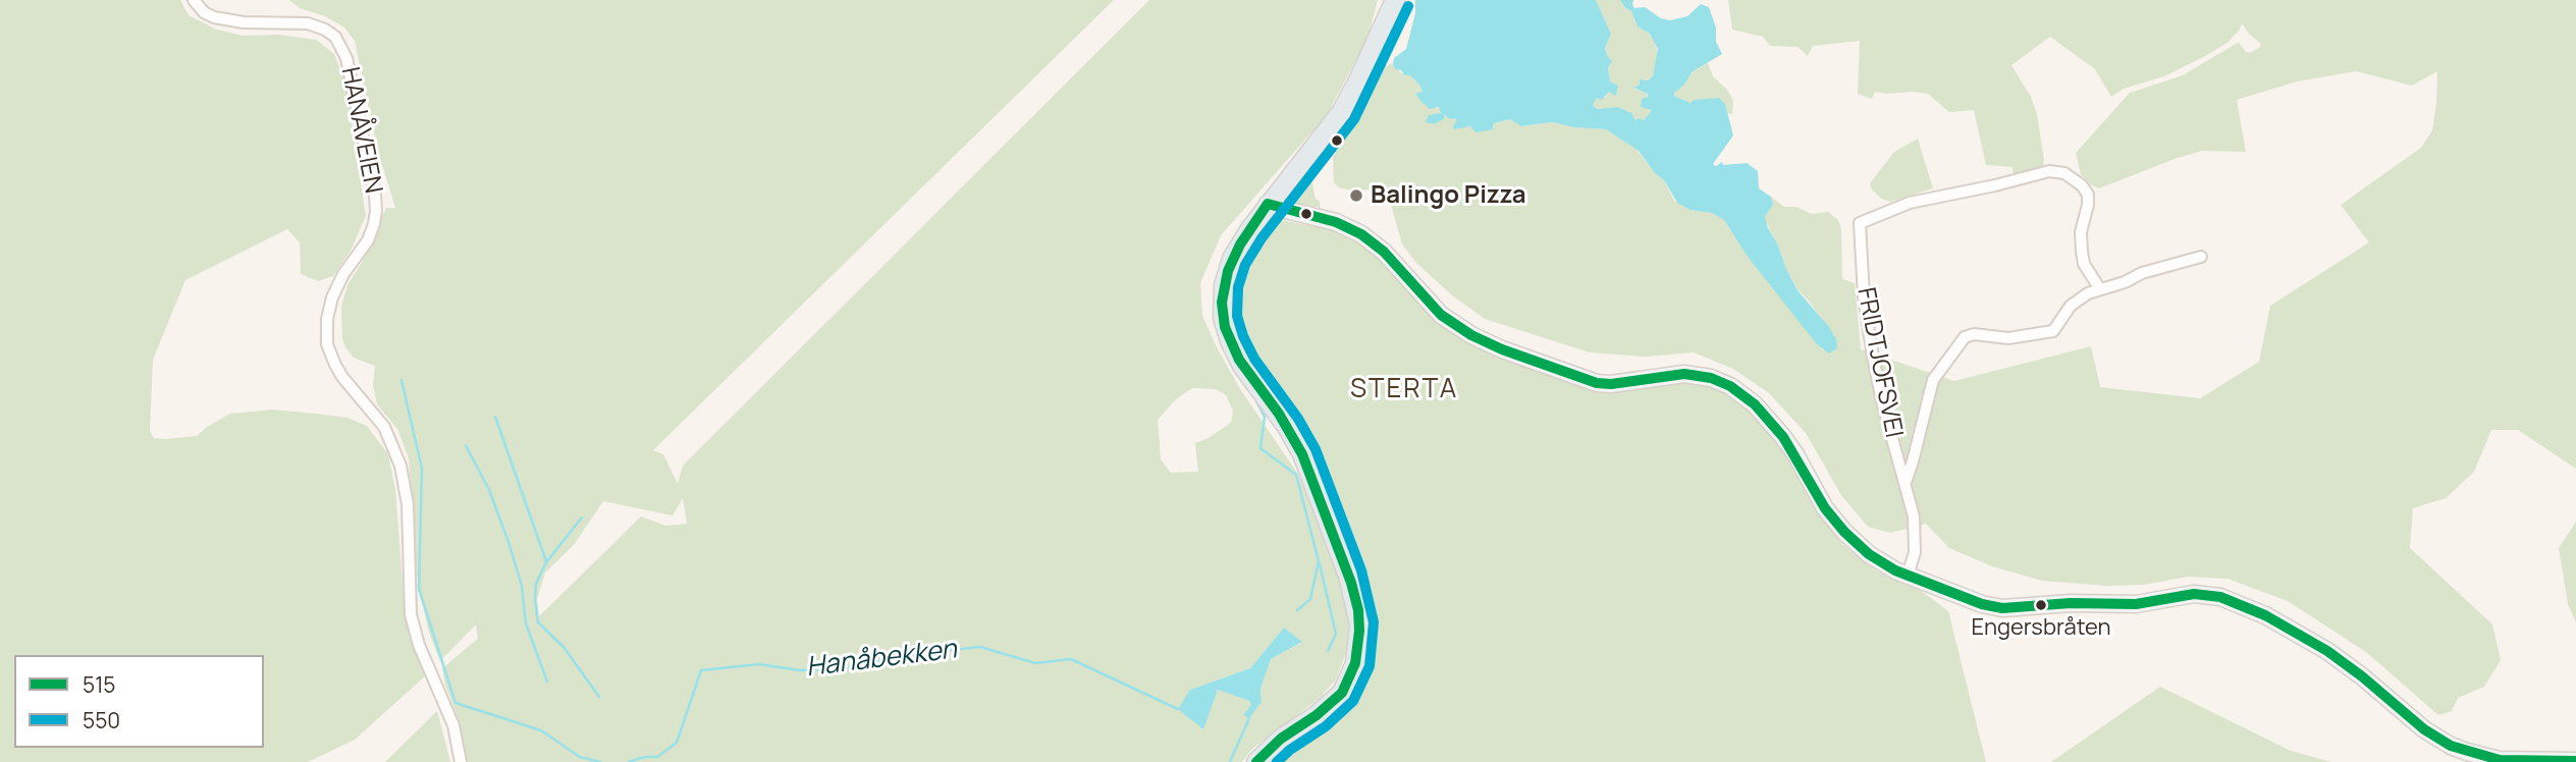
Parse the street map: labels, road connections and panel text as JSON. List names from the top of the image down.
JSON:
{
  "streets": {
    "street": ["HANÅVEIEN", "FRIDTJOFSVEI"]
  },
  "districts": ["STERTA"],
  "water": ["Hanåbekken"],
  "places": ["Balingo Pizza", "Engersbråten"],
  "lines": ["transit line 550", "transit line 515"],
  "legend": ["515", "550"]
}
